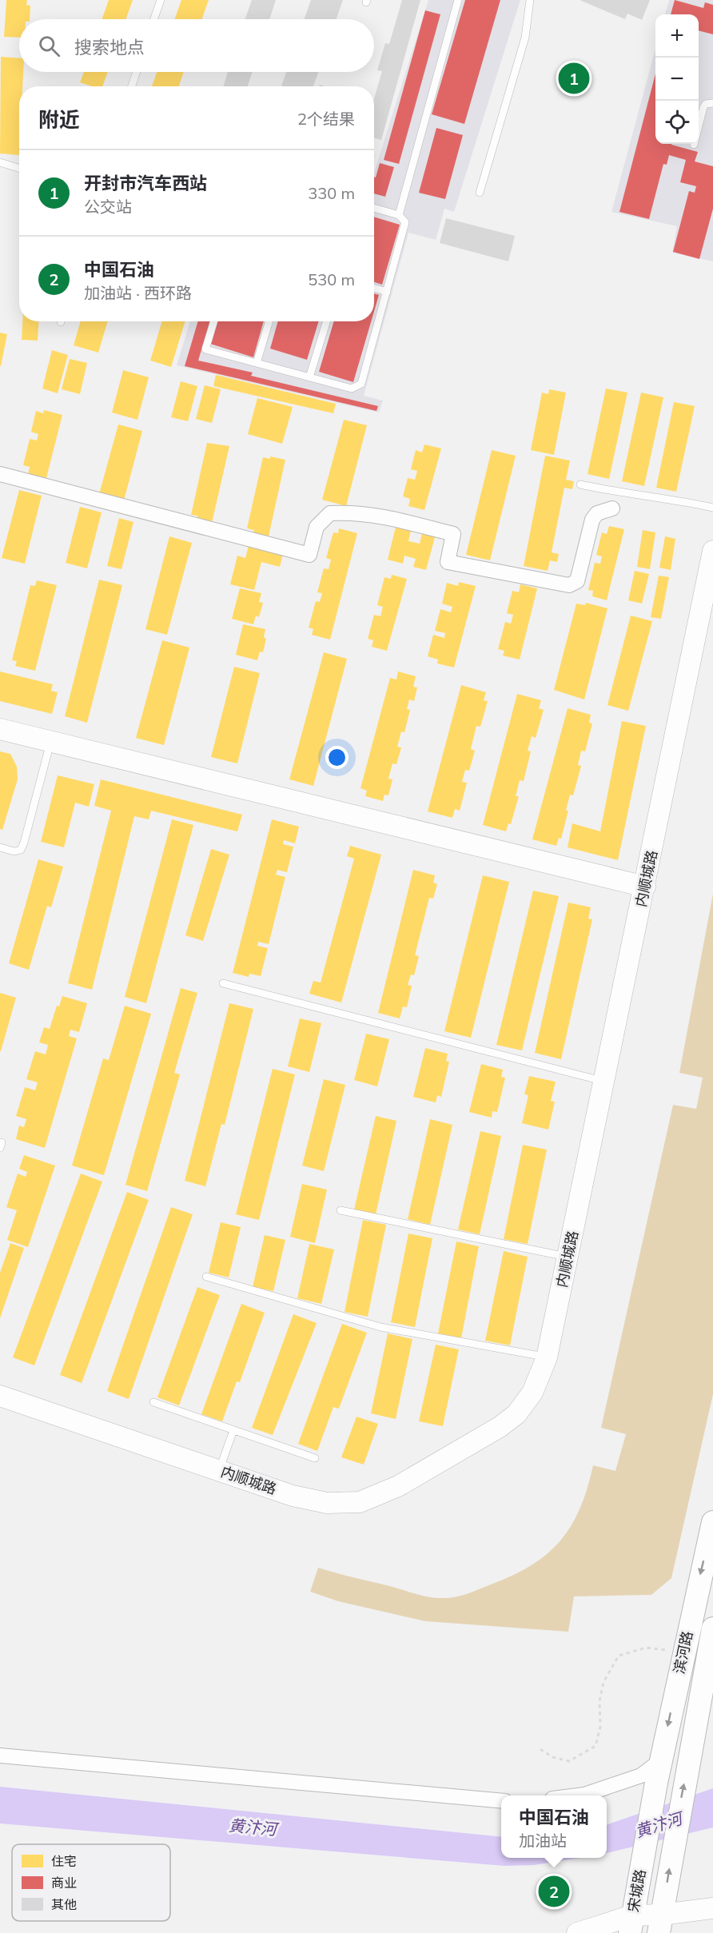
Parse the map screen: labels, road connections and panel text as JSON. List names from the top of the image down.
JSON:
{
  "streets": {
    "main road": ["滨河路", "宋城路"],
    "street": ["内顺城路"]
  },
  "crossings": [
    ["滨河路", "宋城路"]
  ],
  "water": ["黄汴河"],
  "legend": ["住宅", "商业", "其他"],
  "page": {
    "map_buttons": ["+", "−"],
    "search": "搜索地点",
    "pins": ["1", "2"],
    "heading": ["附近", "2个结果"],
    "list": [
      {
        "mark": "1",
        "name": "开封市汽车西站",
        "note": "公交站",
        "value": "330 m"
      },
      {
        "mark": "2",
        "name": "中国石油",
        "note": "加油站 · 西环路",
        "value": "530 m"
      }
    ],
    "popup": ["中国石油", "加油站"]
  }
}
